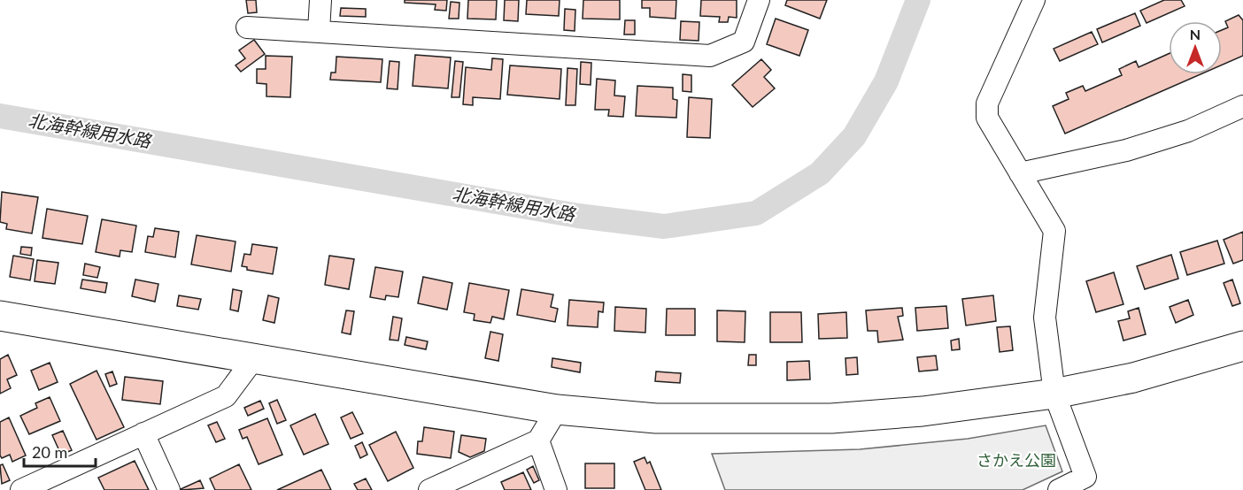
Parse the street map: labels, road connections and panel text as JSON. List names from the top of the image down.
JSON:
{
  "water": ["北海幹線用水路"],
  "parks": ["さかえ公園"],
  "scale_bar": "20 m",
  "north": "top"
}
